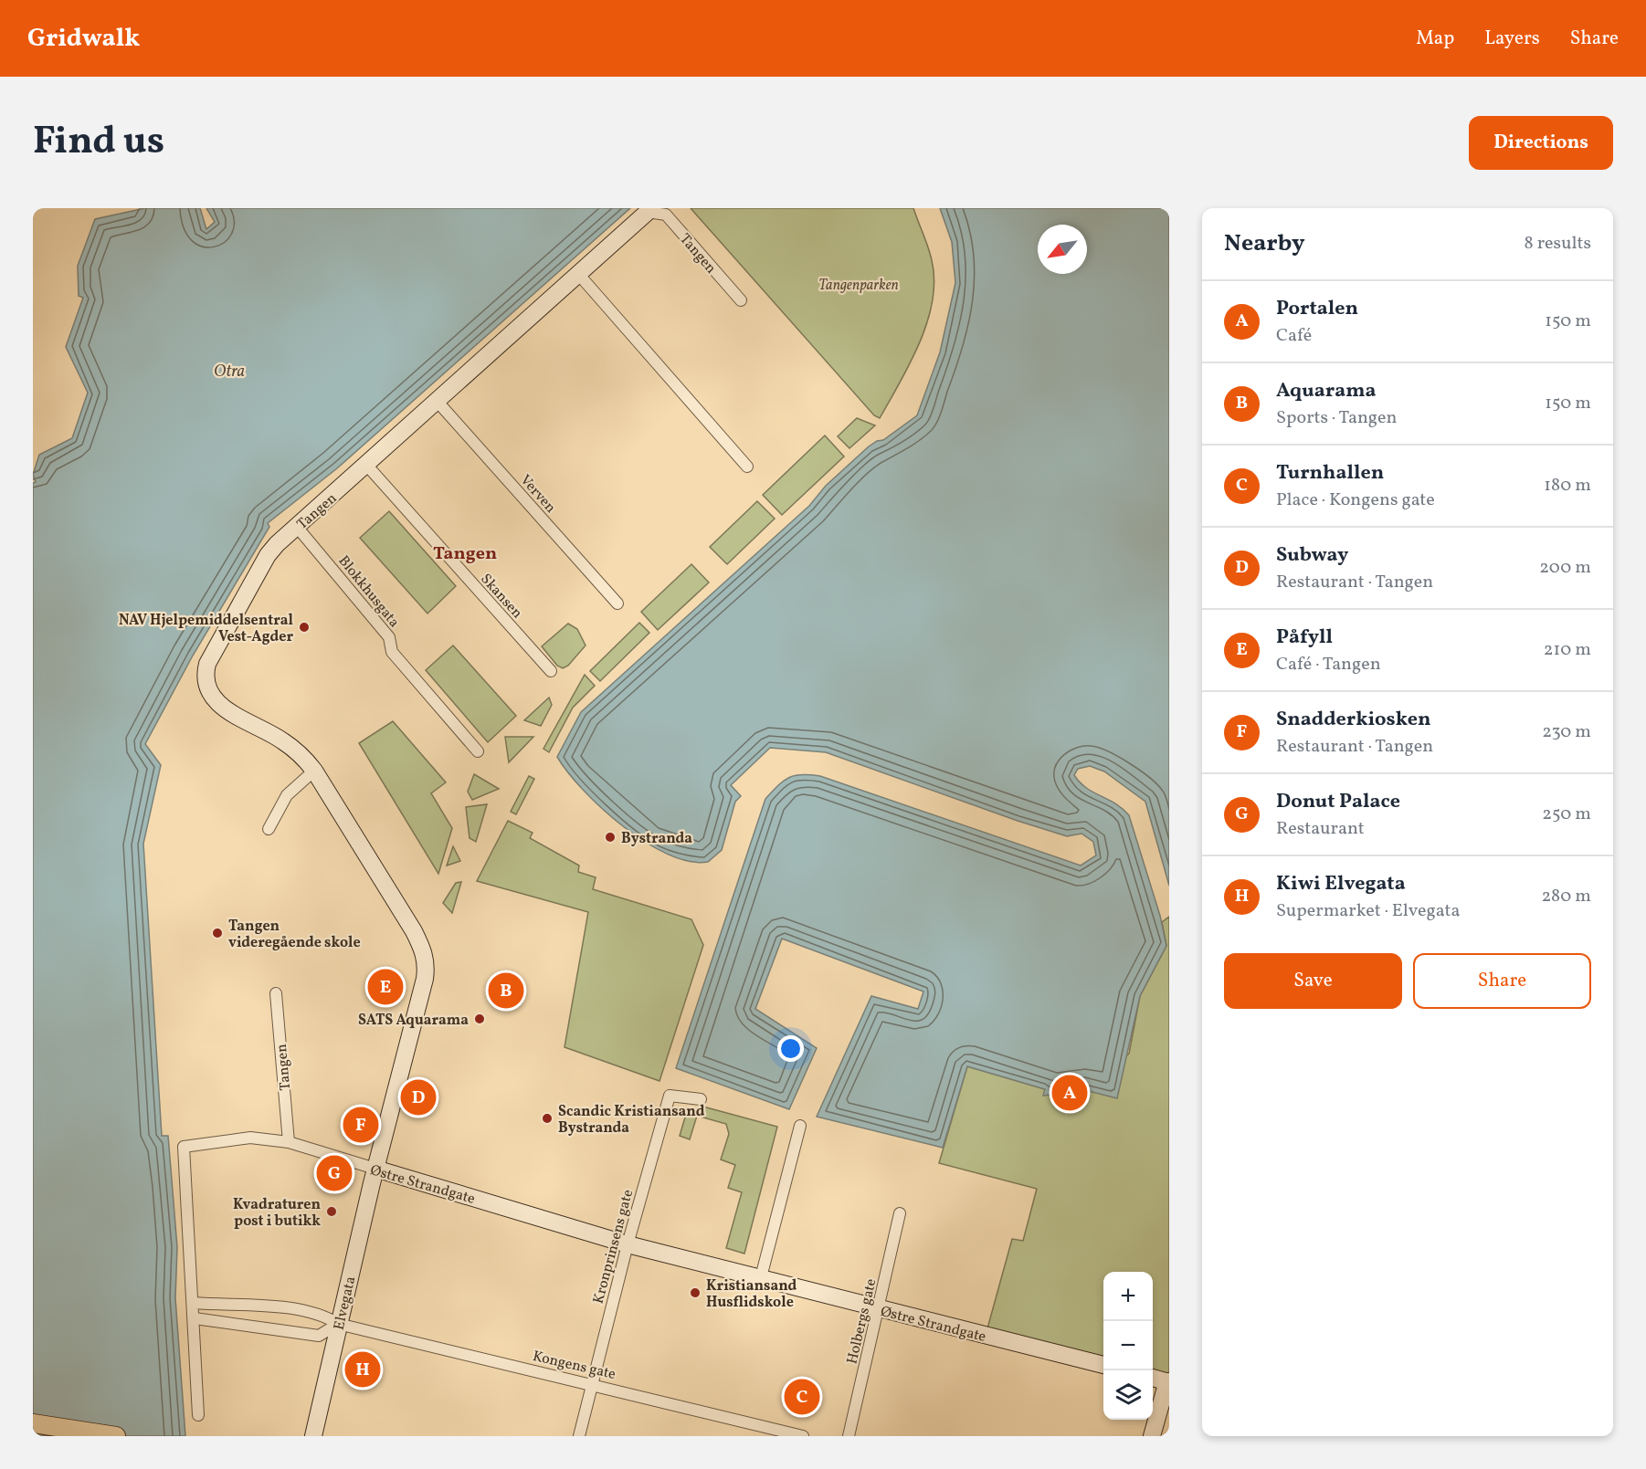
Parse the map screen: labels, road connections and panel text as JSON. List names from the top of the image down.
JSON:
{
  "streets": {
    "street": [
      "Tangen",
      "Verven",
      "Blokkhusgata",
      "Skansen",
      "Østre Strandgate",
      "Kronprinsens gate",
      "Elvegata",
      "Holbergs gate",
      "Kongens gate"
    ]
  },
  "crossings": [
    ["Tangen", "Verven"],
    ["Tangen", "Blokkhusgata"],
    ["Tangen", "Skansen"],
    ["Tangen", "Østre Strandgate"],
    ["Tangen", "Elvegata"],
    ["Østre Strandgate", "Kronprinsens gate"],
    ["Østre Strandgate", "Elvegata"],
    ["Østre Strandgate", "Holbergs gate"],
    ["Østre Strandgate", "Kongens gate"],
    ["Kronprinsens gate", "Kongens gate"],
    ["Elvegata", "Kongens gate"]
  ],
  "districts": ["Tangen"],
  "water": ["Otra"],
  "parks": ["Tangenparken"],
  "places": [
    "NAV Hjelpemiddelsentral Vest-Agder",
    "Bystranda",
    "Tangen videregående skole",
    "SATS Aquarama",
    "Scandic Kristiansand Bystranda",
    "Kvadraturen post i butikk",
    "Kristiansand Husflidskole"
  ],
  "north": "bottom left",
  "page": {
    "header": "Gridwalk",
    "nav": ["Map", "Layers", "Share"],
    "title": "Find us",
    "buttons": [
      "Directions",
      ["Save", "Share"]
    ],
    "heading": ["Nearby", "8 results"],
    "list": [
      {
        "mark": "A",
        "name": "Portalen",
        "note": "Café",
        "value": "150 m"
      },
      {
        "mark": "B",
        "name": "Aquarama",
        "note": "Sports · Tangen",
        "value": "150 m"
      },
      {
        "mark": "C",
        "name": "Turnhallen",
        "note": "Place · Kongens gate",
        "value": "180 m"
      },
      {
        "mark": "D",
        "name": "Subway",
        "note": "Restaurant · Tangen",
        "value": "200 m"
      },
      {
        "mark": "E",
        "name": "Påfyll",
        "note": "Café · Tangen",
        "value": "210 m"
      },
      {
        "mark": "F",
        "name": "Snadderkiosken",
        "note": "Restaurant · Tangen",
        "value": "230 m"
      },
      {
        "mark": "G",
        "name": "Donut Palace",
        "note": "Restaurant",
        "value": "250 m"
      },
      {
        "mark": "H",
        "name": "Kiwi Elvegata",
        "note": "Supermarket · Elvegata",
        "value": "280 m"
      }
    ],
    "pins": [
      "E",
      "B",
      "A",
      "D",
      "F",
      "G",
      "H",
      "C"
    ],
    "map_buttons": ["+", "−"]
  }
}
